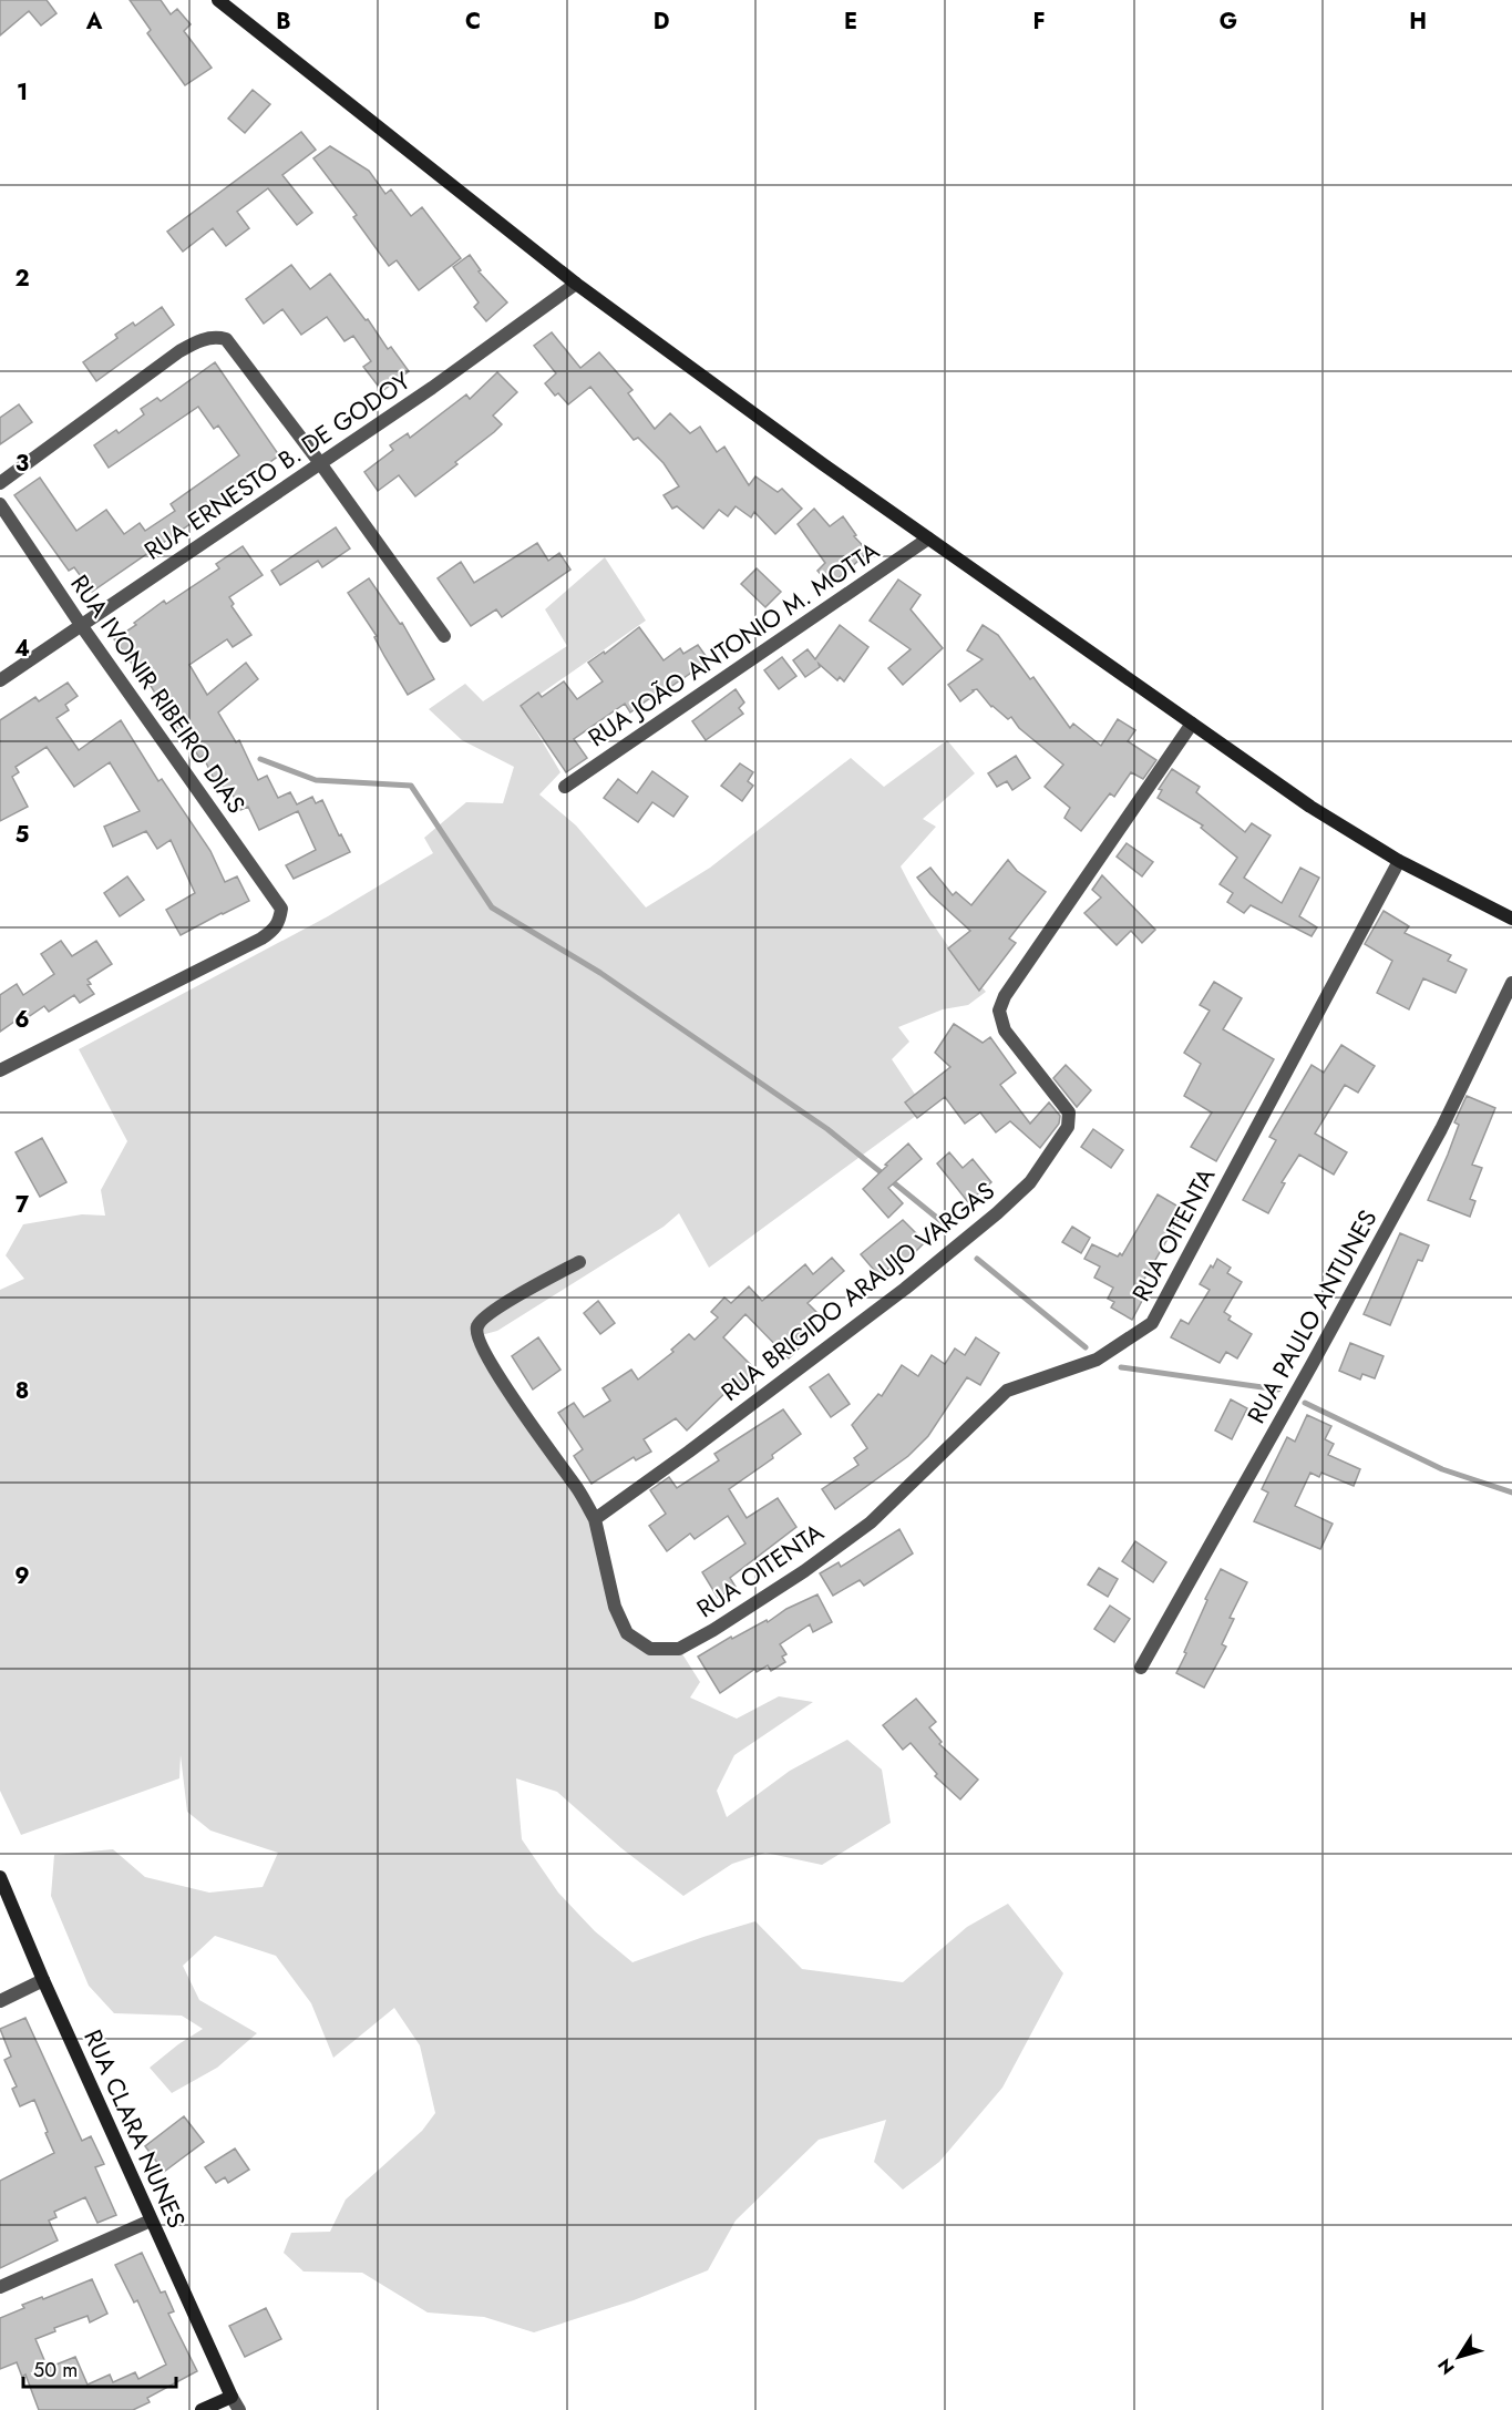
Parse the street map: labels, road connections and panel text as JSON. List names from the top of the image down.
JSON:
{
  "streets": {
    "main road": ["RUA CLARA NUNES"],
    "street": [
      "RUA ERNESTO B. DE GODOY",
      "RUA JOÃO ANTONIO M. MOTTA",
      "RUA IVONIR RIBEIRO DIAS",
      "RUA OITENTA",
      "RUA BRIGIDO ARAUJO VARGAS",
      "RUA PAULO ANTUNES"
    ]
  },
  "crossings": [
    ["RUA ERNESTO B. DE GODOY", "RUA IVONIR RIBEIRO DIAS"],
    ["RUA OITENTA", "RUA BRIGIDO ARAUJO VARGAS"]
  ],
  "scale_bar": "50 m",
  "north": "bottom left",
  "grid": {
    "columns": [
      "A",
      "B",
      "C",
      "D",
      "E",
      "F",
      "G",
      "H"
    ],
    "rows": [
      "1",
      "2",
      "3",
      "4",
      "5",
      "6",
      "7",
      "8",
      "9"
    ]
  }
}
